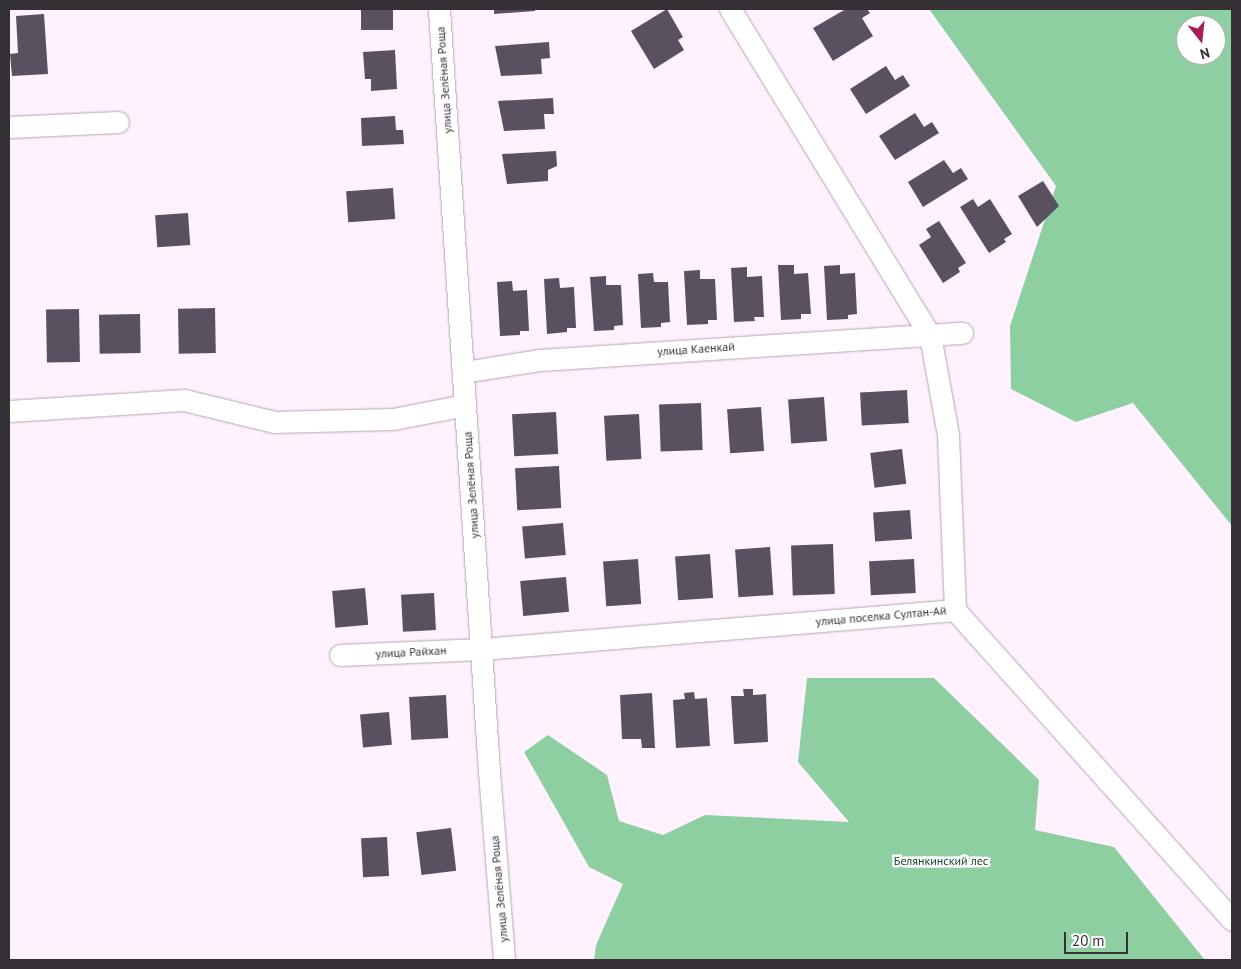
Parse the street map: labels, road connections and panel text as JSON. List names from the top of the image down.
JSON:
{
  "streets": {
    "street": [
      "улица Зелёная Роща",
      "улица Каенкай",
      "улица поселка Султан-Ай",
      "улица Райхан"
    ]
  },
  "crossings": [
    ["улица Зелёная Роща", "улица Каенкай"],
    ["улица Зелёная Роща", "улица поселка Султан-Ай"],
    ["улица Зелёная Роща", "улица Райхан"],
    ["улица поселка Султан-Ай", "улица Райхан"]
  ],
  "parks": ["Белянкинский лес"],
  "scale_bar": "20 m",
  "north": "bottom"
}
